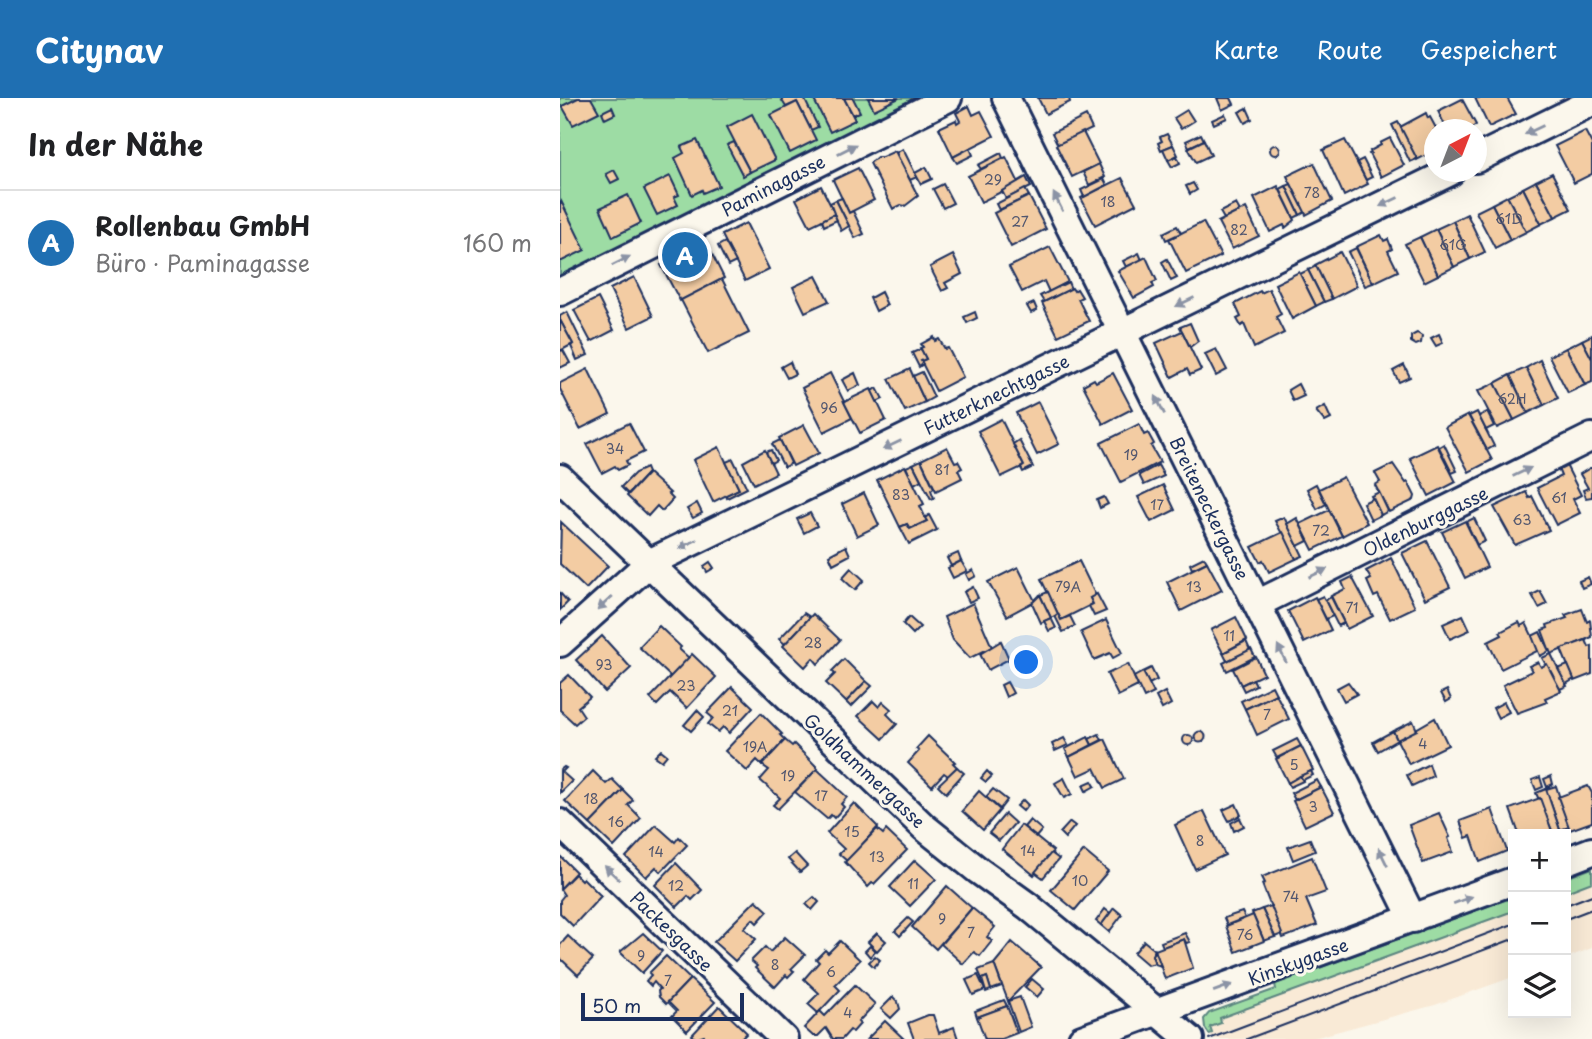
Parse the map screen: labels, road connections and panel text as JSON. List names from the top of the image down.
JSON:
{
  "streets": {
    "street": [
      "Paminagasse",
      "Futterknechtgasse",
      "Breiteneckergasse",
      "Oldenburggasse",
      "Goldhammergasse",
      "Packesgasse",
      "Kinskygasse"
    ]
  },
  "crossings": [
    ["Futterknechtgasse", "Breiteneckergasse"],
    ["Futterknechtgasse", "Goldhammergasse"],
    ["Breiteneckergasse", "Oldenburggasse"],
    ["Breiteneckergasse", "Kinskygasse"],
    ["Goldhammergasse", "Kinskygasse"]
  ],
  "one_way": [
    "Paminagasse",
    "Futterknechtgasse",
    "Breiteneckergasse",
    "Oldenburggasse",
    "Packesgasse",
    "Kinskygasse"
  ],
  "house_numbers": [
    "29",
    "78",
    "18",
    "61D",
    "27",
    "82",
    "61G",
    "62H",
    "96",
    "34",
    "19",
    "81",
    "83",
    "61",
    "17",
    "63",
    "72",
    "79A",
    "13",
    "71",
    "11",
    "28",
    "93",
    "23",
    "21",
    "7",
    "4",
    "19A",
    "5",
    "19",
    "17",
    "18",
    "3",
    "16",
    "15",
    "8",
    "14",
    "14",
    "13",
    "10",
    "11",
    "12",
    "74",
    "9",
    "7",
    "76",
    "9",
    "8",
    "6",
    "7",
    "4"
  ],
  "scale_bar": "50 m",
  "north": "top right",
  "page": {
    "header": "Citynav",
    "nav": ["Karte", "Route", "Gespeichert"],
    "heading": "In der Nähe",
    "list": [
      {
        "mark": "A",
        "name": "Rollenbau GmbH",
        "note": "Büro · Paminagasse",
        "value": "160 m"
      }
    ],
    "pins": "A",
    "map_buttons": ["+", "−"],
    "scale": "50 m"
  }
}
